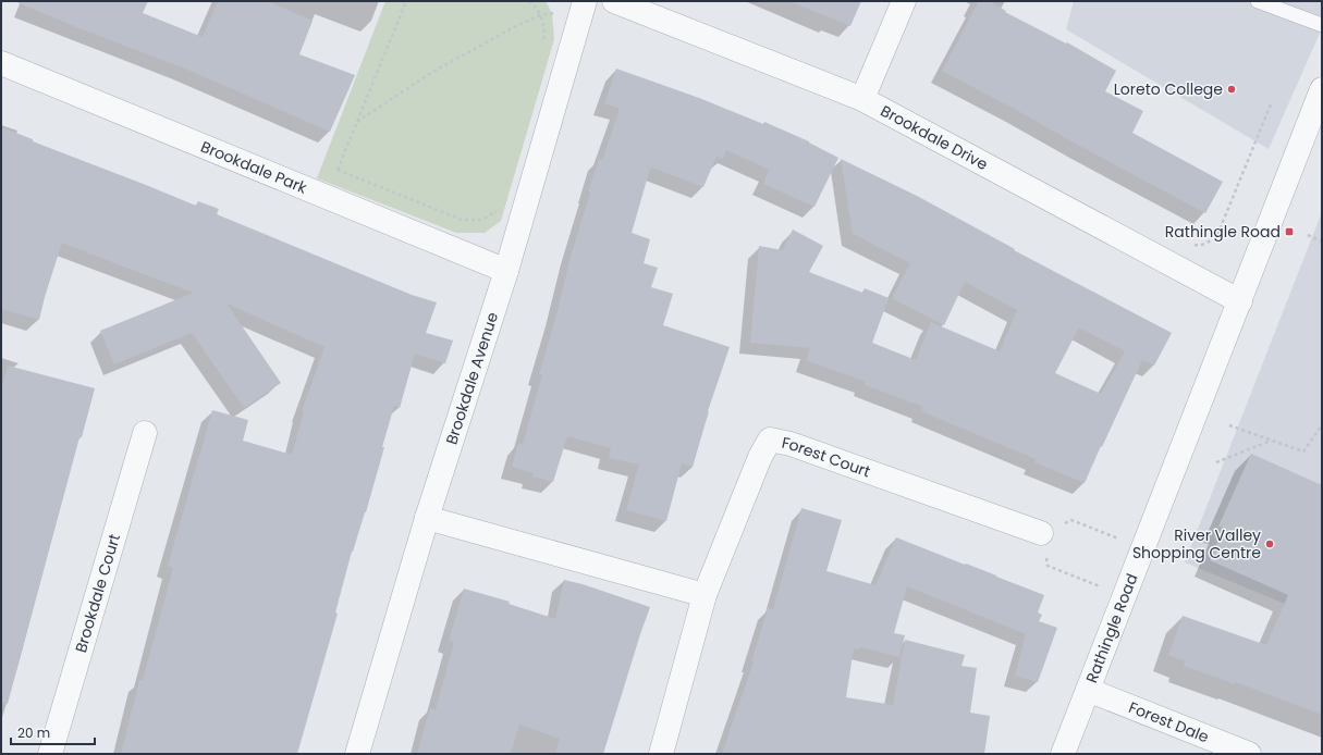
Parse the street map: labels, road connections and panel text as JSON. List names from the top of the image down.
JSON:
{
  "streets": {
    "street": [
      "Brookdale Drive",
      "Brookdale Park",
      "Brookdale Avenue",
      "Forest Court",
      "Brookdale Court",
      "Rathingle Road",
      "Forest Dale"
    ]
  },
  "crossings": [
    ["Brookdale Drive", "Rathingle Road"],
    ["Brookdale Park", "Brookdale Avenue"],
    ["Rathingle Road", "Forest Dale"]
  ],
  "places": {
    "other": ["Loreto College", "River Valley Shopping Centre"],
    "transit": ["Rathingle Road"]
  },
  "scale_bar": "20 m"
}
